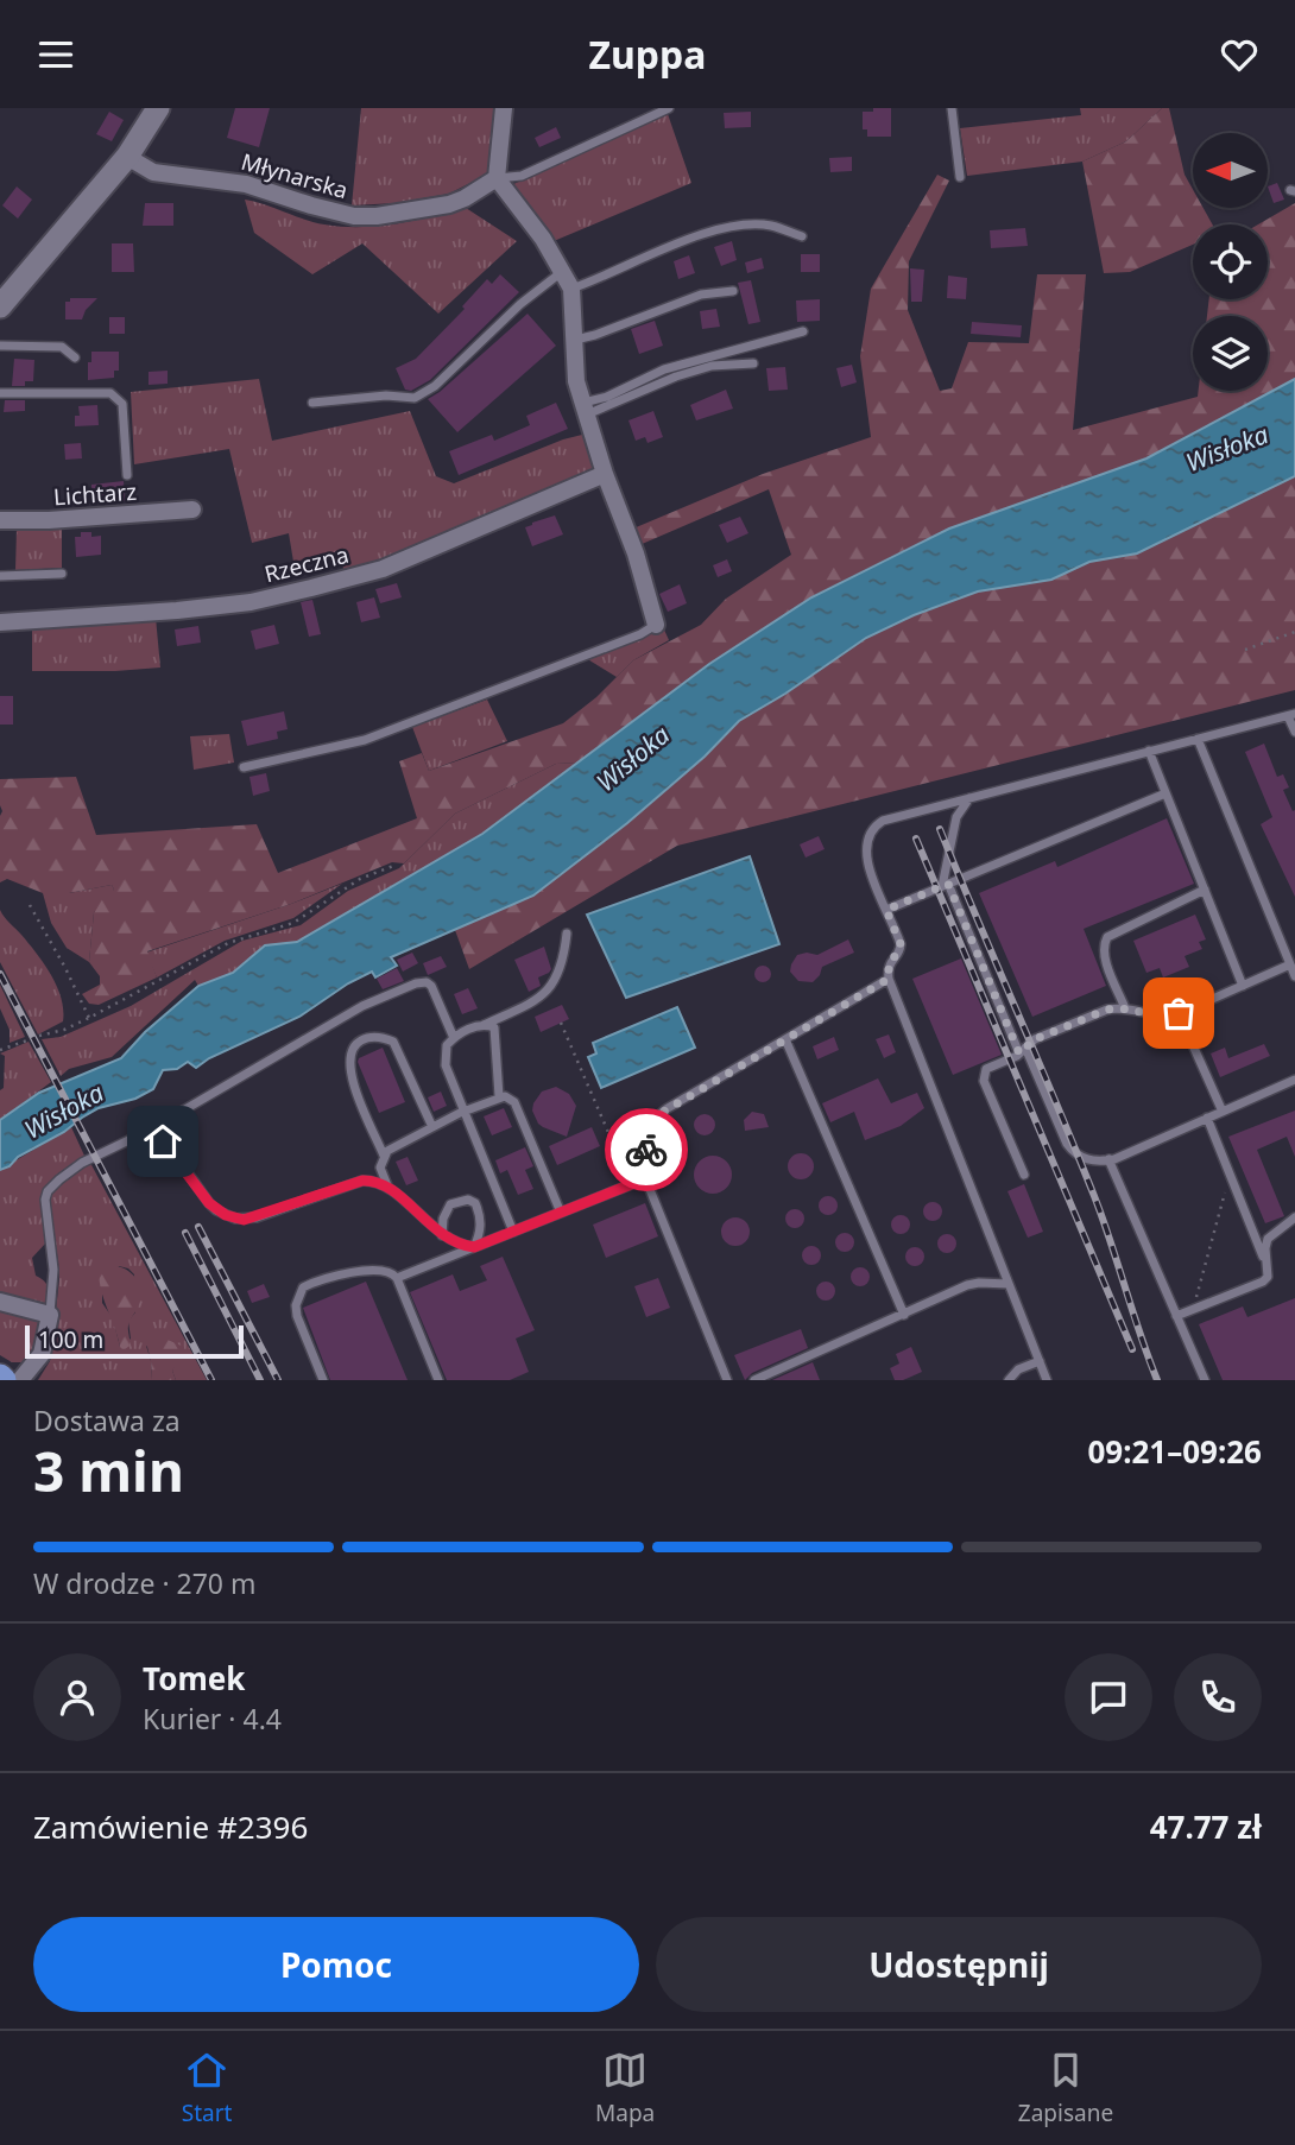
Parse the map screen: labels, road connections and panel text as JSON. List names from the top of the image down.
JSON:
{
  "streets": {
    "street": ["Młynarska", "Lichtarz", "Rzeczna"]
  },
  "water": ["Wisłoka"],
  "scale_bar": "100 m",
  "north": "left",
  "page": {
    "header": "Zuppa",
    "scale": "100 m",
    "heading": ["3 min", "Dostawa za", "09:21–09:26"],
    "panel": [
      "Tomek",
      "Kurier · 4.4",
      "Zamówienie #2396",
      "47.77 zł"
    ],
    "bar": "W drodze · 270 m",
    "buttons": ["Pomoc", "Udostępnij"],
    "tabs": ["Start", "Mapa", "Zapisane"]
  }
}
